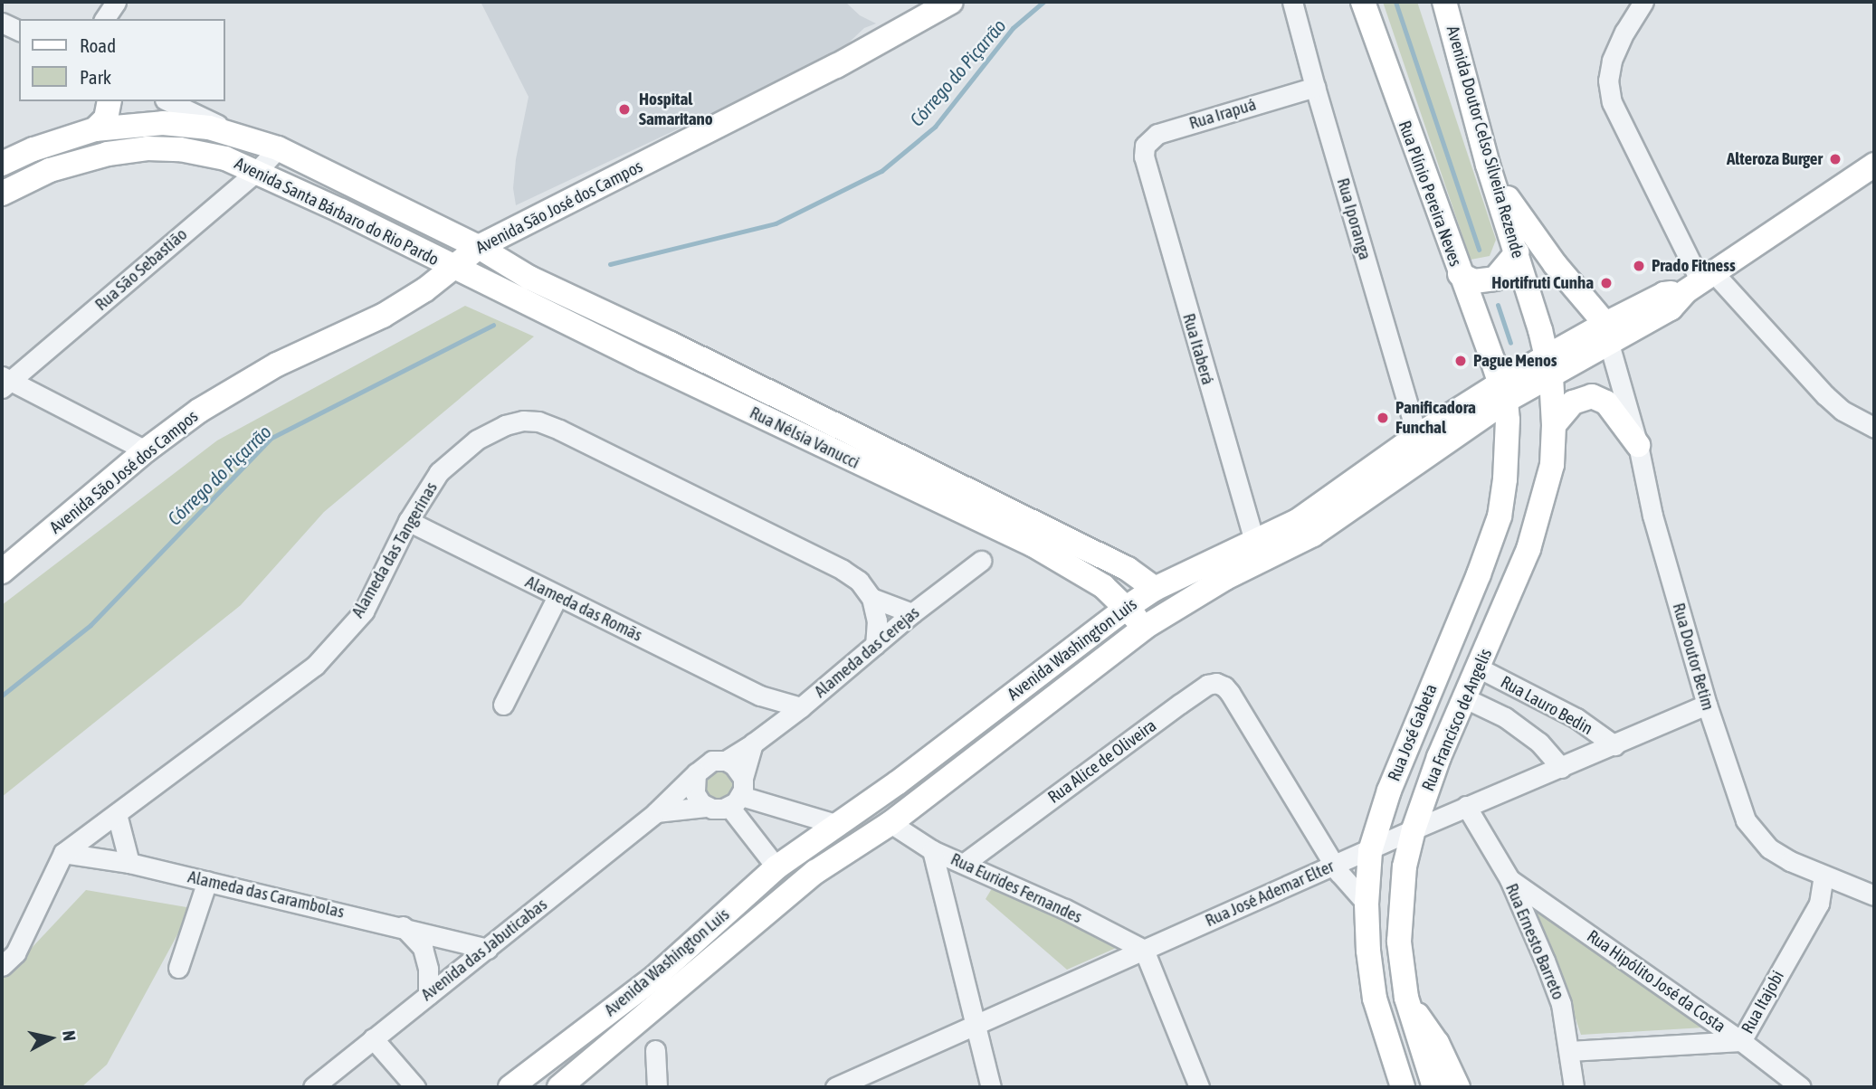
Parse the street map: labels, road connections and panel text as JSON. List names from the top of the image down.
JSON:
{
  "streets": {
    "main road": [
      "Avenida Doutor Celso Silveira Rezende",
      "Rua Plínio Pereira Neves",
      "Avenida São José dos Campos",
      "Avenida Santa Bárbaro do Rio Pardo",
      "Rua Nélsia Vanucci",
      "Avenida Washington Luis",
      "Rua Francisco de Angelis",
      "Rua José Gabeta"
    ],
    "street": [
      "Rua Irapuá",
      "Rua Iporanga",
      "Rua São Sebastião",
      "Rua Itaberá",
      "Alameda das Tangerinas",
      "Alameda das Romãs",
      "Alameda das Cerejas",
      "Rua Doutor Betim",
      "Rua Lauro Bedin",
      "Rua Alice de Oliveira",
      "Rua Eurides Fernandes",
      "Rua José Ademar Elter",
      "Alameda das Carambolas",
      "Rua Ernesto Barreto",
      "Avenida das Jabuticabas",
      "Rua Hipólito José da Costa",
      "Rua Itajobi"
    ]
  },
  "crossings": [
    ["Rua Irapuá", "Rua Iporanga"],
    ["Rua Irapuá", "Rua Itaberá"],
    ["Avenida Doutor Celso Silveira Rezende", "Avenida Washington Luis"],
    ["Avenida Doutor Celso Silveira Rezende", "Rua Francisco de Angelis"],
    ["Rua Plínio Pereira Neves", "Avenida Washington Luis"],
    ["Rua Plínio Pereira Neves", "Rua José Gabeta"],
    ["Avenida São José dos Campos", "Avenida Santa Bárbaro do Rio Pardo"],
    ["Avenida São José dos Campos", "Rua Nélsia Vanucci"],
    ["Avenida Santa Bárbaro do Rio Pardo", "Rua São Sebastião"],
    ["Avenida Santa Bárbaro do Rio Pardo", "Rua Nélsia Vanucci"],
    ["Rua Iporanga", "Avenida Washington Luis"],
    ["Rua Itaberá", "Avenida Washington Luis"],
    ["Rua Nélsia Vanucci", "Avenida Washington Luis"],
    ["Alameda das Tangerinas", "Alameda das Romãs"],
    ["Alameda das Tangerinas", "Alameda das Cerejas"],
    ["Alameda das Tangerinas", "Alameda das Carambolas"],
    ["Alameda das Romãs", "Alameda das Cerejas"],
    ["Avenida Washington Luis", "Rua Doutor Betim"],
    ["Avenida Washington Luis", "Rua Francisco de Angelis"],
    ["Avenida Washington Luis", "Rua José Gabeta"],
    ["Avenida Washington Luis", "Rua Eurides Fernandes"],
    ["Alameda das Cerejas", "Avenida das Jabuticabas"],
    ["Rua Doutor Betim", "Rua José Ademar Elter"],
    ["Rua Doutor Betim", "Rua Itajobi"],
    ["Rua Lauro Bedin", "Rua Francisco de Angelis"],
    ["Rua Lauro Bedin", "Rua José Ademar Elter"],
    ["Rua Francisco de Angelis", "Rua José Ademar Elter"],
    ["Rua José Gabeta", "Rua José Ademar Elter"],
    ["Rua Alice de Oliveira", "Rua Eurides Fernandes"],
    ["Rua Alice de Oliveira", "Rua José Ademar Elter"],
    ["Rua Eurides Fernandes", "Rua José Ademar Elter"],
    ["Rua José Ademar Elter", "Rua Ernesto Barreto"],
    ["Alameda das Carambolas", "Avenida das Jabuticabas"],
    ["Rua Ernesto Barreto", "Rua Hipólito José da Costa"],
    ["Rua Ernesto Barreto", "Rua Itajobi"],
    ["Rua Hipólito José da Costa", "Rua Itajobi"]
  ],
  "water": ["Córrego do Piçarrão"],
  "places": [
    "Hospital Samaritano",
    "Alteroza Burger",
    "Prado Fitness",
    "Hortifruti Cunha",
    "Pague Menos",
    "Panificadora Funchal"
  ],
  "legend": ["Road", "Park"],
  "north": "right"
}
